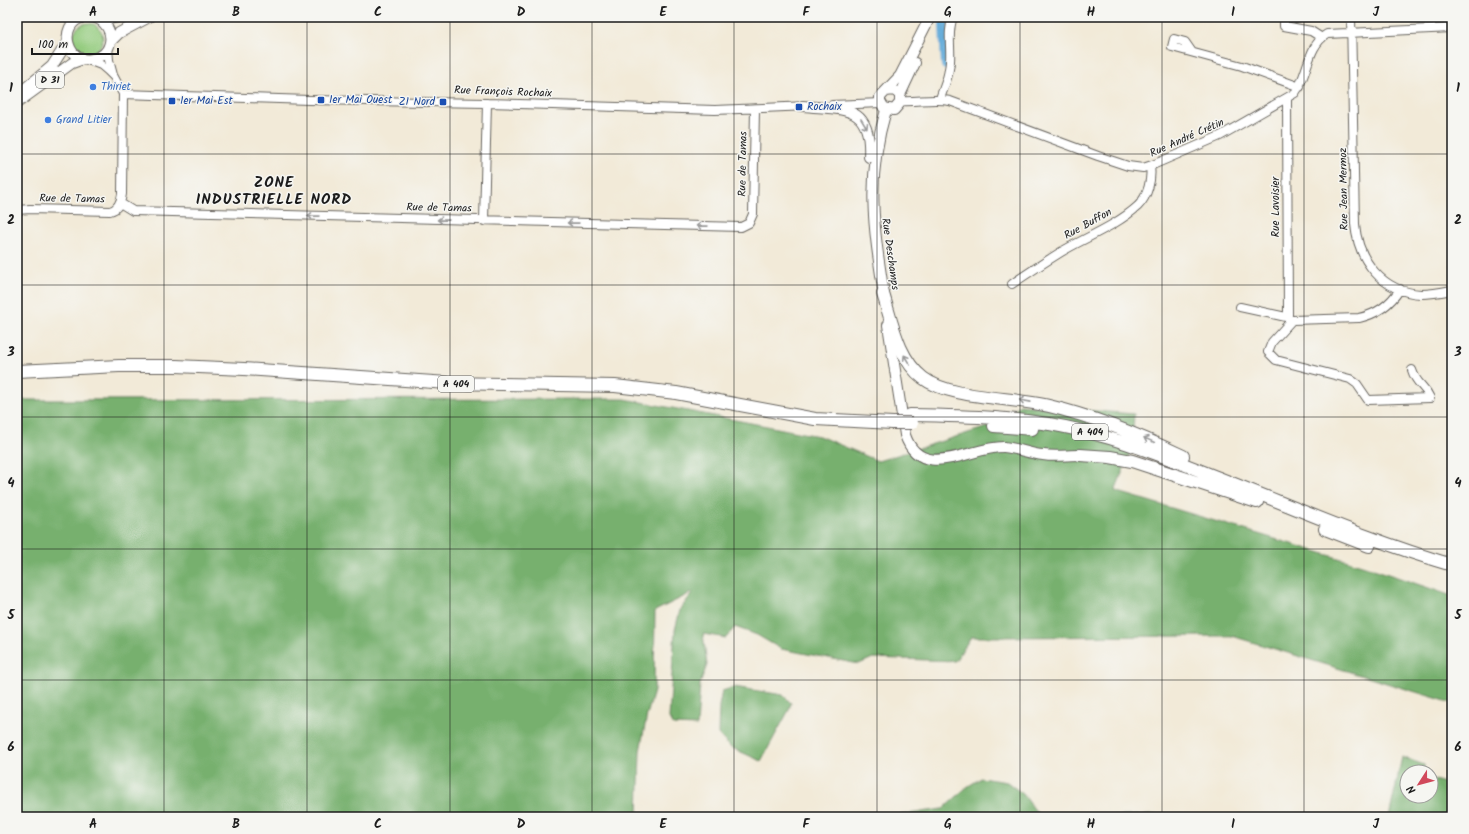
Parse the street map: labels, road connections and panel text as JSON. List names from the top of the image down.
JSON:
{
  "streets": {
    "highway": ["A 404"],
    "main road": ["D 31", "Rue Deschamps"],
    "street": [
      "Rue François Rochaix",
      "Rue André Crétin",
      "Rue de Tamas",
      "Rue Jean Mermoz",
      "Rue Lavoisier",
      "Rue Buffon"
    ]
  },
  "crossings": [
    ["Rue François Rochaix", "Rue André Crétin"],
    ["Rue François Rochaix", "Rue de Tamas"],
    ["Rue François Rochaix", "Rue Deschamps"],
    ["Rue André Crétin", "Rue Lavoisier"],
    ["Rue André Crétin", "Rue Buffon"],
    ["Rue André Crétin", "Rue Deschamps"]
  ],
  "one_way": ["Rue de Tamas"],
  "districts": ["ZONE INDUSTRIELLE NORD"],
  "places": {
    "other": ["Thiriet", "Grand Litier"],
    "transit": [
      "1er Mai Ouest",
      "1er Mai Est",
      "ZI Nord",
      "Rochaix"
    ]
  },
  "scale_bar": "100 m",
  "north": "bottom left",
  "grid": {
    "columns": [
      "A",
      "B",
      "C",
      "D",
      "E",
      "F",
      "G",
      "H",
      "I",
      "J"
    ],
    "rows": [
      "1",
      "2",
      "3",
      "4",
      "5",
      "6"
    ]
  }
}
